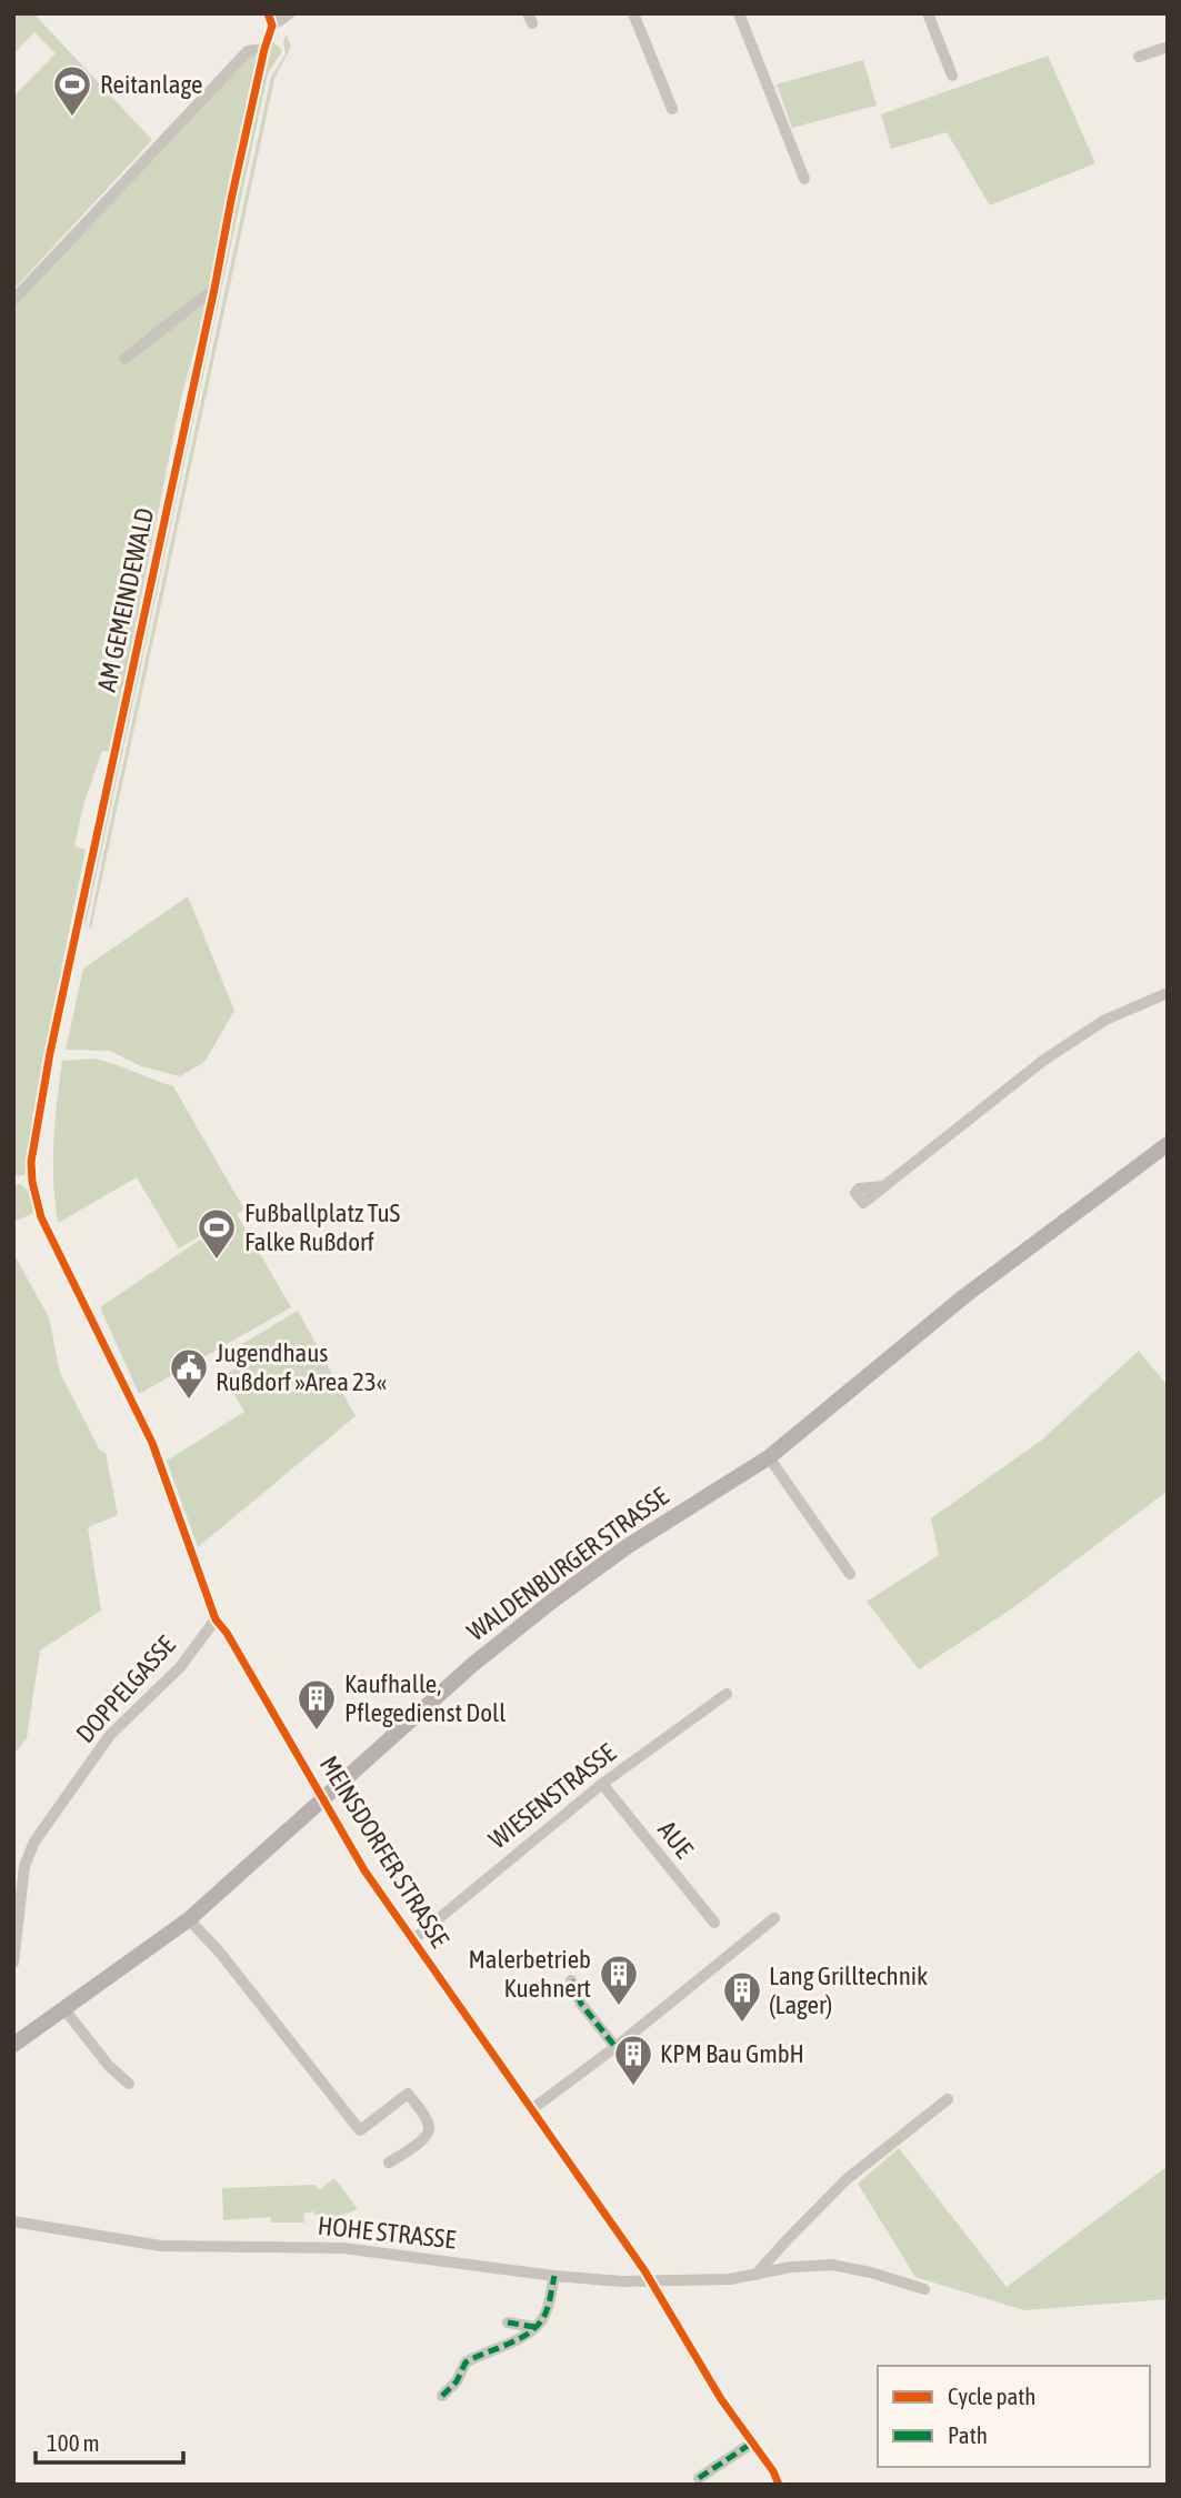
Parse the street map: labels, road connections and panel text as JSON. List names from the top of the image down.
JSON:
{
  "streets": {
    "main road": ["WALDENBURGER STRASSE"],
    "street": [
      "AM GEMEINDEWALD",
      "DOPPELGASSE",
      "WIESENSTRASSE",
      "AUE",
      "MEINSDORFER STRASSE",
      "HOHE STRASSE"
    ]
  },
  "crossings": [
    ["AM GEMEINDEWALD", "MEINSDORFER STRASSE"],
    ["WALDENBURGER STRASSE", "MEINSDORFER STRASSE"],
    ["DOPPELGASSE", "MEINSDORFER STRASSE"],
    ["WIESENSTRASSE", "AUE"],
    ["WIESENSTRASSE", "MEINSDORFER STRASSE"],
    ["MEINSDORFER STRASSE", "HOHE STRASSE"]
  ],
  "places": {
    "sports": ["Reitanlage", "Fußballplatz TuS Falke Rußdorf"],
    "public building": ["Jugendhaus Rußdorf »Area 23«"],
    "building": [
      "Kaufhalle, Pflegedienst Doll",
      "Malerbetrieb Kuehnert",
      "Lang Grilltechnik (Lager)",
      "KPM Bau GmbH"
    ]
  },
  "legend": ["Cycle path", "Path"],
  "scale_bar": "100 m"
}
